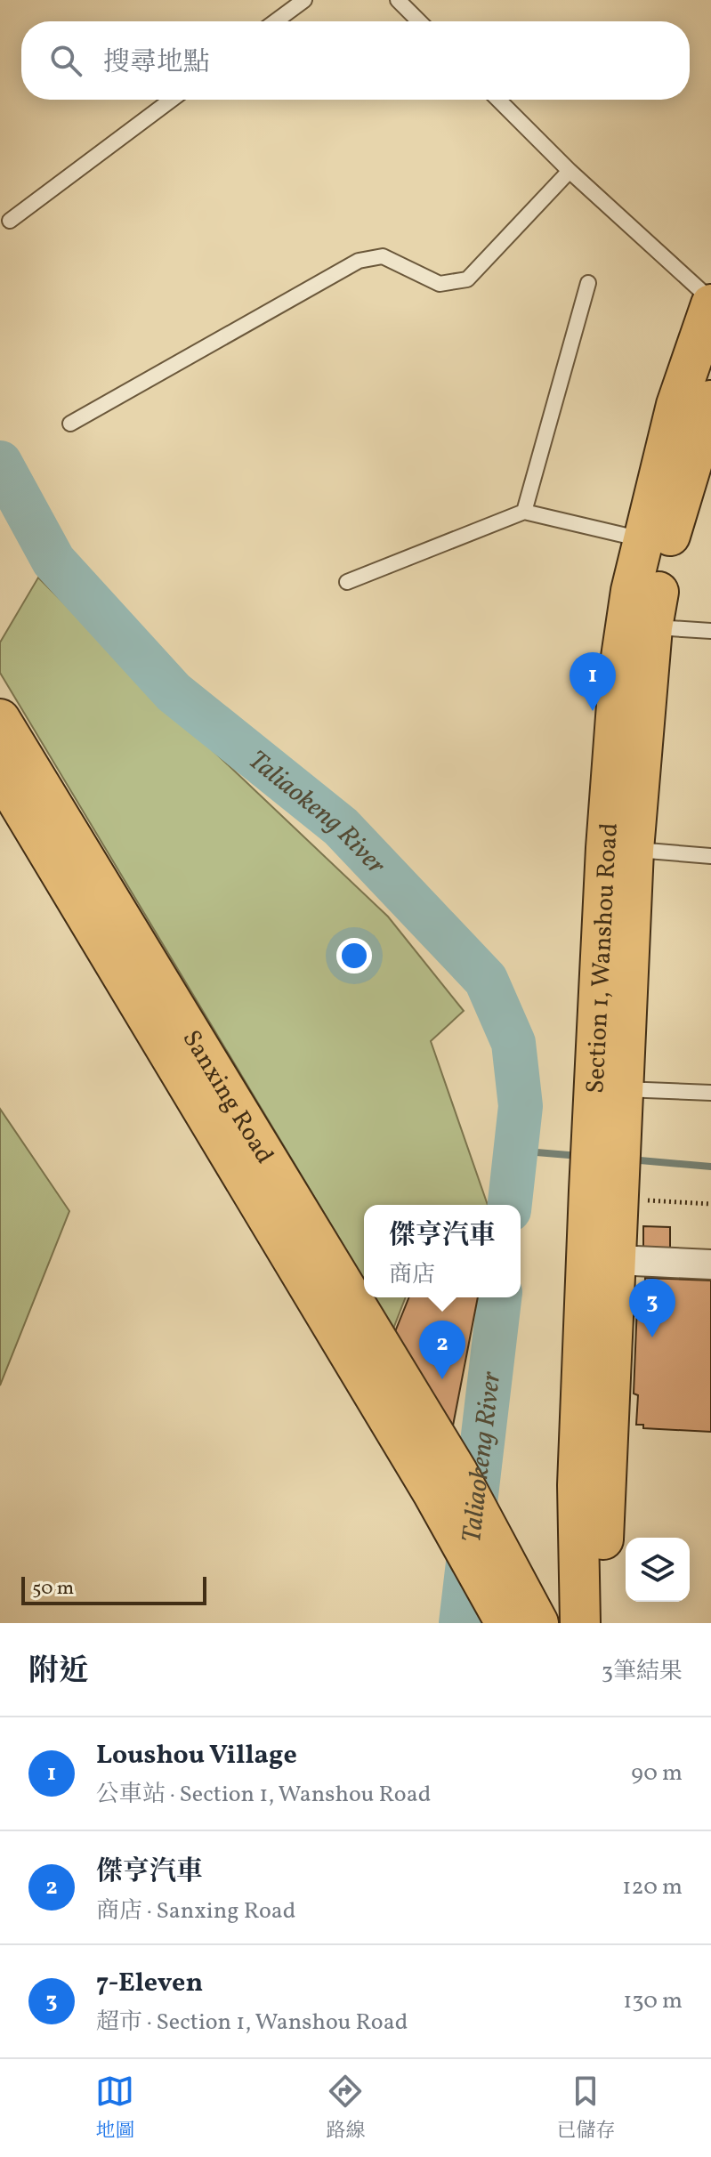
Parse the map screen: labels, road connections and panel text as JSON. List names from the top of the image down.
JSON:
{
  "streets": {
    "main road": ["Section 1, Wanshou Road", "Sanxing Road"]
  },
  "water": ["Taliaokeng River"],
  "scale_bar": "50 m",
  "page": {
    "search": "搜尋地點",
    "pins": ["1", "3", "2"],
    "popup": ["傑亨汽車", "商店"],
    "scale": "50 m",
    "heading": ["附近", "3筆結果"],
    "list": [
      {
        "mark": "1",
        "name": "Loushou Village",
        "note": "公車站 · Section 1, Wanshou Road",
        "value": "90 m"
      },
      {
        "mark": "2",
        "name": "傑亨汽車",
        "note": "商店 · Sanxing Road",
        "value": "120 m"
      },
      {
        "mark": "3",
        "name": "7-Eleven",
        "note": "超市 · Section 1, Wanshou Road",
        "value": "130 m"
      }
    ],
    "nav": ["地圖", "路線", "已儲存"]
  }
}
